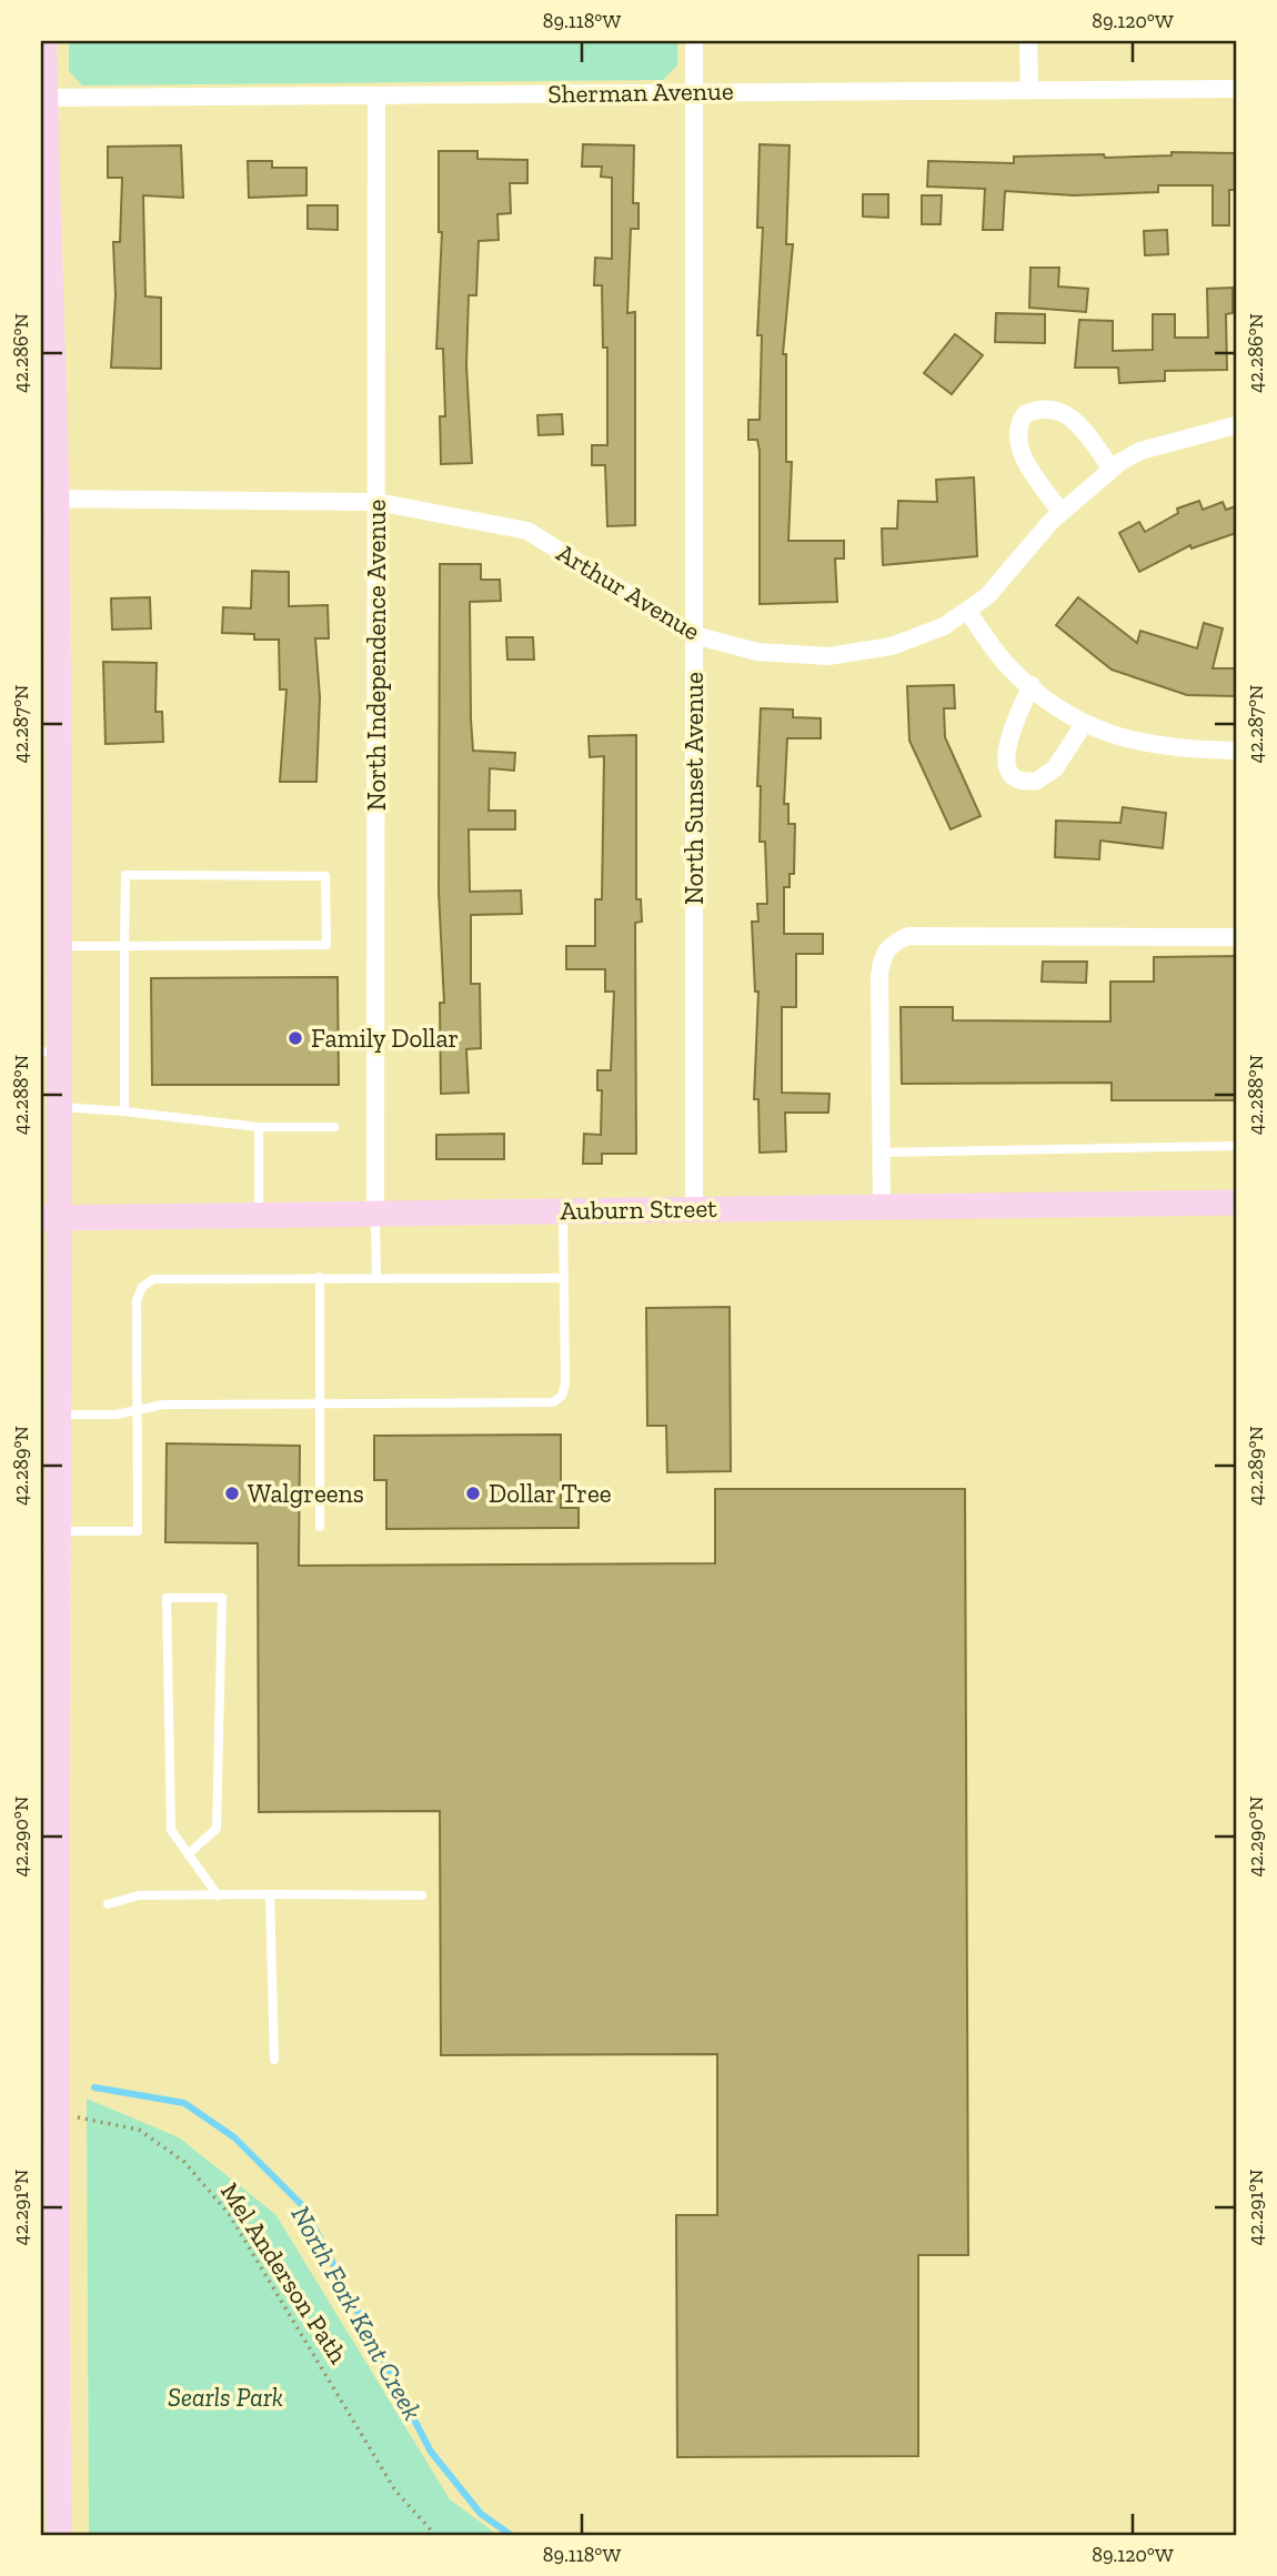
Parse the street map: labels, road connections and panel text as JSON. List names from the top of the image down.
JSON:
{
  "streets": {
    "main road": ["Auburn Street"],
    "street": [
      "Sherman Avenue",
      "Arthur Avenue",
      "North Independence Avenue",
      "North Sunset Avenue"
    ],
    "path": ["Mel Anderson Path"]
  },
  "crossings": [
    ["Sherman Avenue", "North Independence Avenue"],
    ["Sherman Avenue", "North Sunset Avenue"],
    ["Arthur Avenue", "North Independence Avenue"],
    ["Arthur Avenue", "North Sunset Avenue"],
    ["North Independence Avenue", "Auburn Street"],
    ["North Sunset Avenue", "Auburn Street"]
  ],
  "water": ["North Fork Kent Creek"],
  "parks": ["Searls Park"],
  "places": ["Family Dollar", "Walgreens", "Dollar Tree"],
  "coordinates": [
    "89.118°W",
    "89.120°W",
    "42.286°N",
    "42.287°N",
    "42.288°N",
    "42.289°N",
    "42.290°N",
    "42.291°N"
  ]
}
